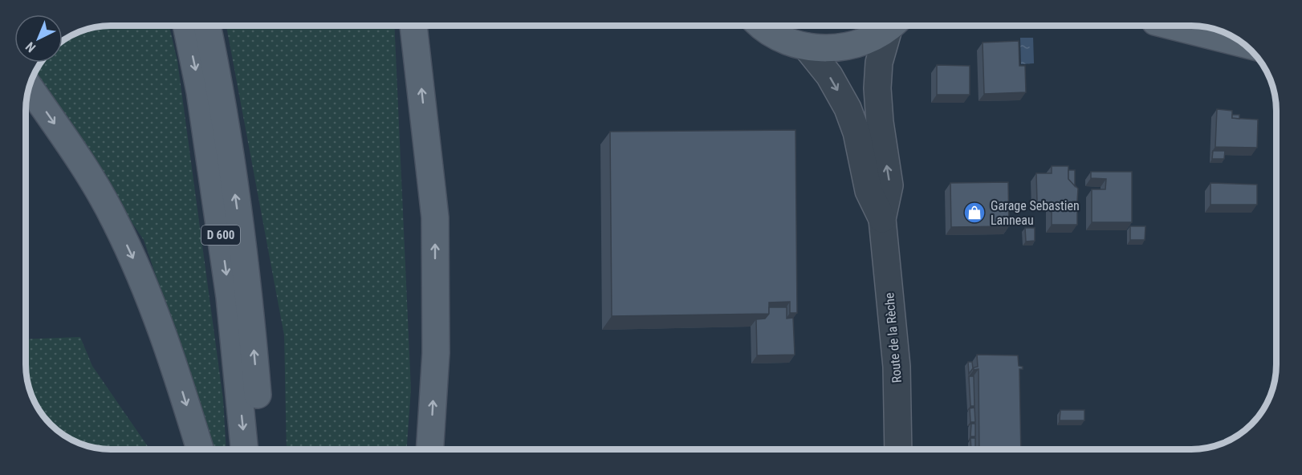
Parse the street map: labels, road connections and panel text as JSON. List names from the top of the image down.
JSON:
{
  "streets": {
    "main road": ["D 600"],
    "street": ["Route de la Rèche"]
  },
  "places": {
    "shop": ["Garage Sebastien Lanneau"]
  },
  "north": "bottom left"
}
